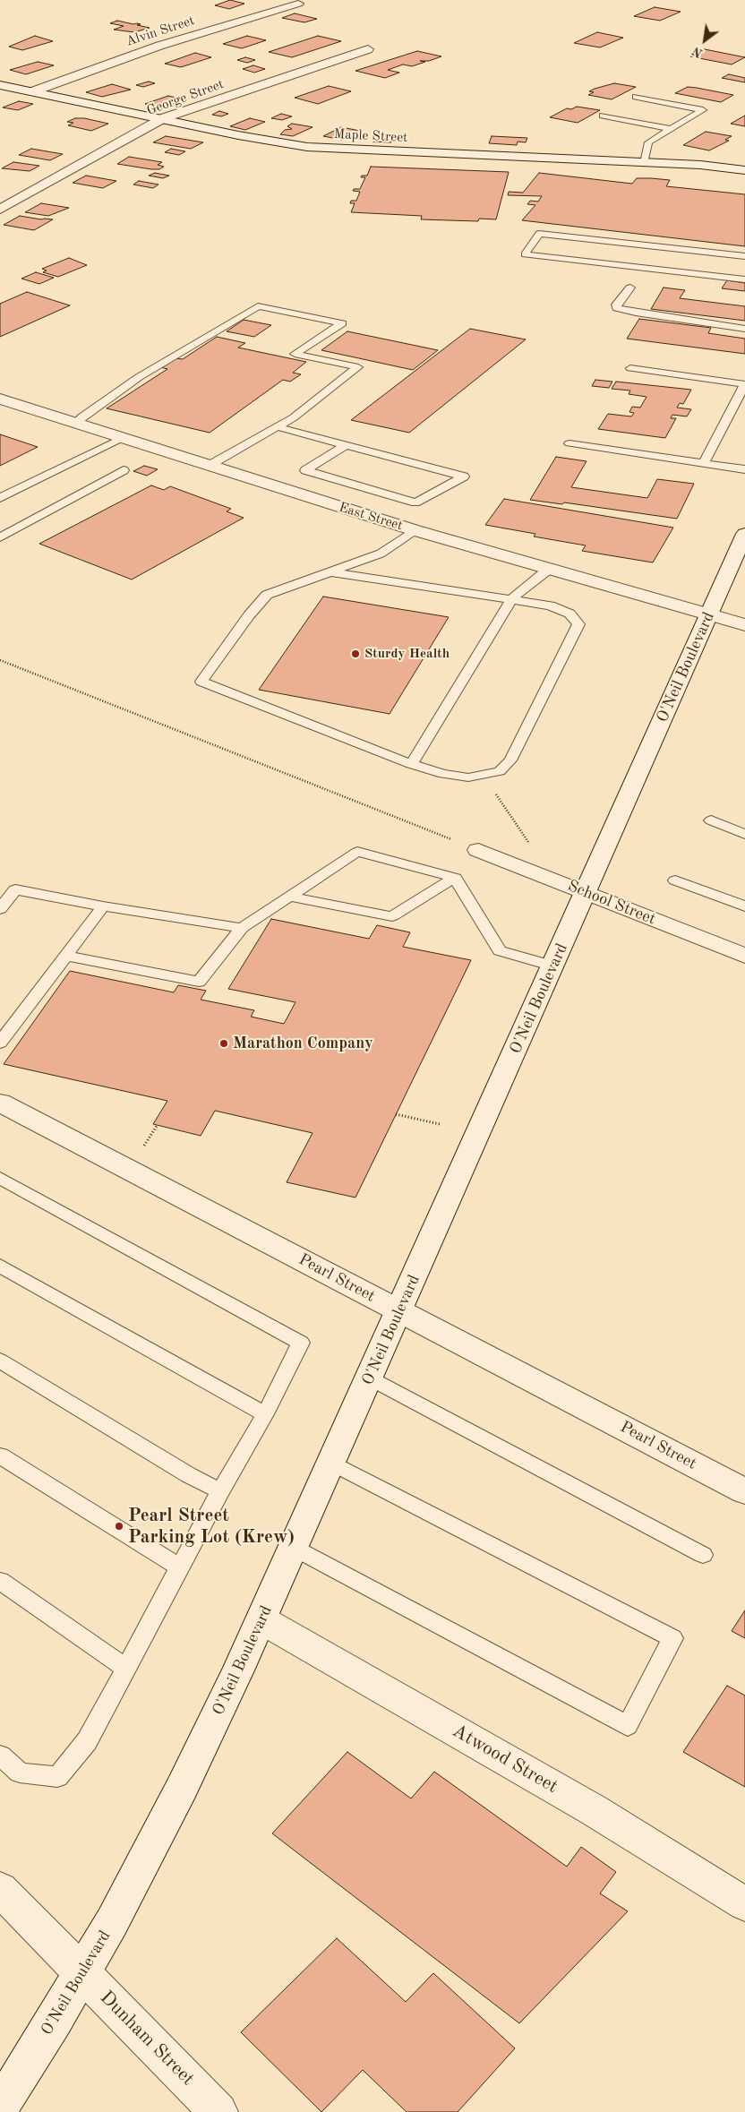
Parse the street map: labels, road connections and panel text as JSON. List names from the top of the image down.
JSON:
{
  "streets": {
    "street": [
      "Alvin Street",
      "George Street",
      "Maple Street",
      "East Street",
      "O'Neil Boulevard",
      "School Street",
      "Pearl Street",
      "Atwood Street",
      "Dunham Street"
    ]
  },
  "crossings": [
    ["Alvin Street", "Maple Street"],
    ["George Street", "Maple Street"],
    ["East Street", "O'Neil Boulevard"],
    ["O'Neil Boulevard", "School Street"],
    ["O'Neil Boulevard", "Pearl Street"],
    ["O'Neil Boulevard", "Atwood Street"],
    ["O'Neil Boulevard", "Dunham Street"]
  ],
  "places": ["Sturdy Health", "Marathon Company", "Pearl Street Parking Lot (Krew)"],
  "north": "bottom left"
}
